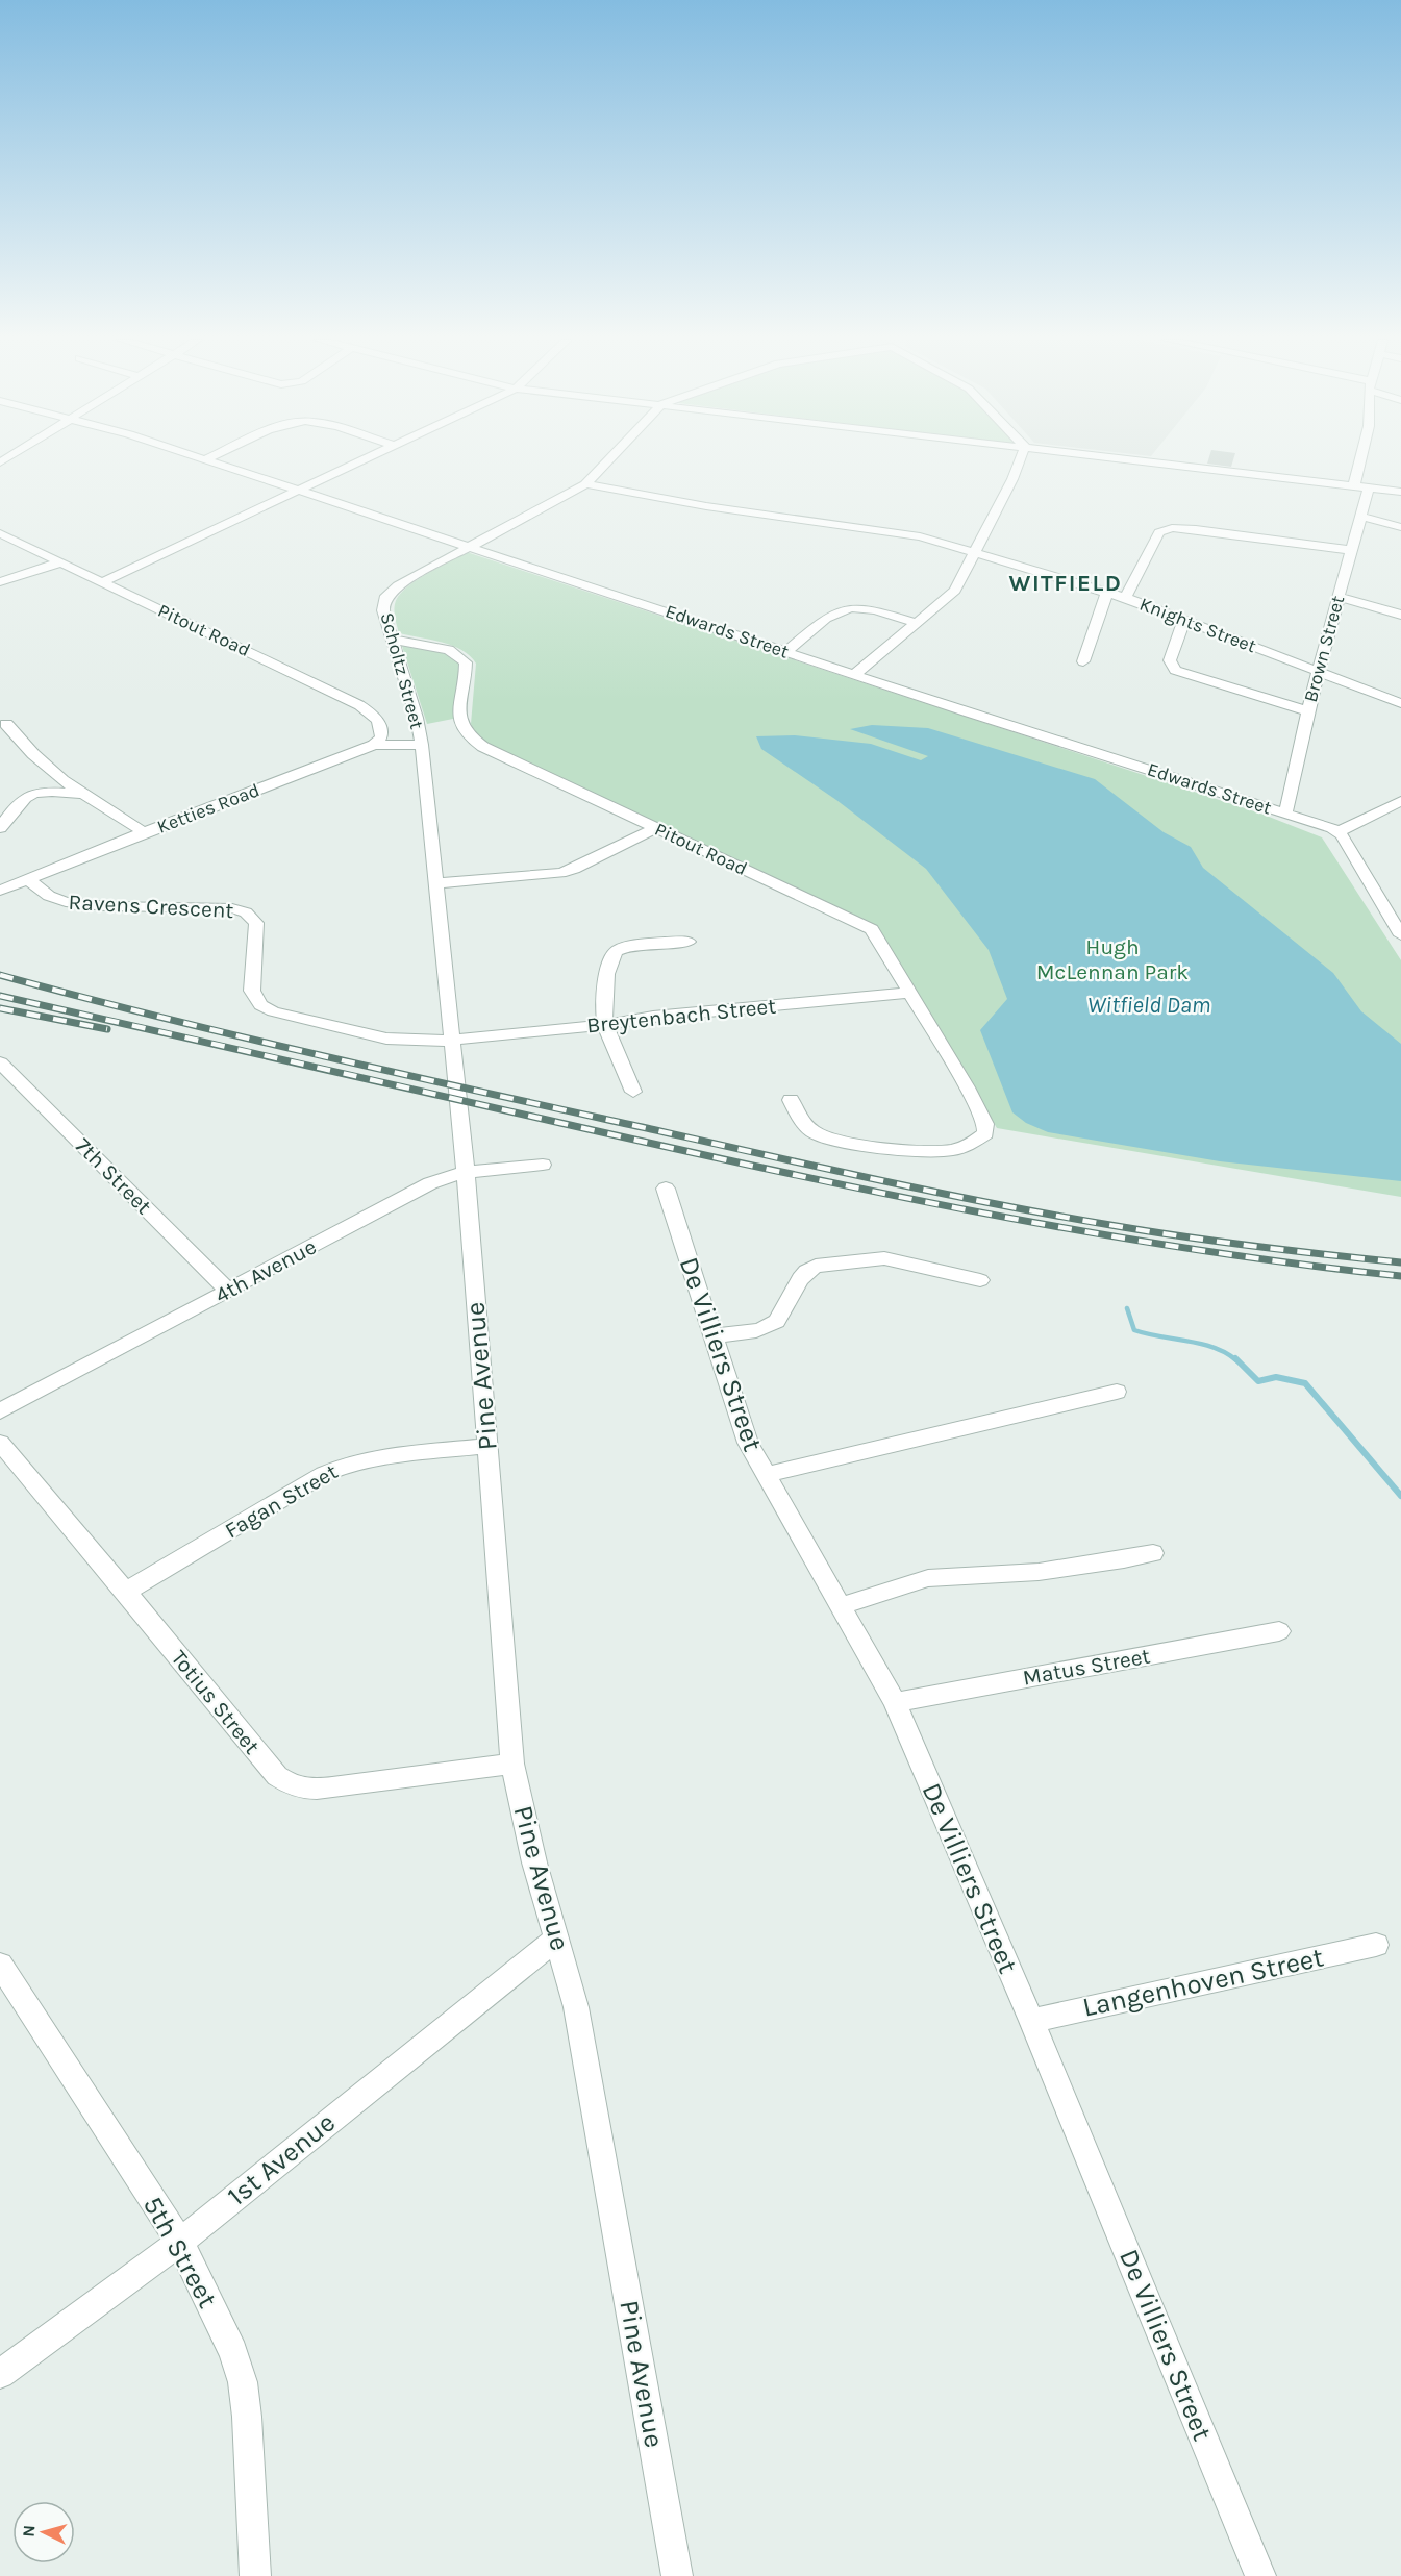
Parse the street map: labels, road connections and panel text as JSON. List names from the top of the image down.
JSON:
{
  "streets": {
    "street": [
      "Knights Street",
      "Pitout Road",
      "Edwards Street",
      "Brown Street",
      "Scholtz Street",
      "Ketties Road",
      "Ravens Crescent",
      "Breytenbach Street",
      "7th Street",
      "4th Avenue",
      "De Villiers Street",
      "Pine Avenue",
      "Fagan Street",
      "Matus Street",
      "Totius Street",
      "Langenhoven Street",
      "1st Avenue",
      "5th Street"
    ]
  },
  "crossings": [
    ["Knights Street", "Brown Street"],
    ["Knights Street", "Scholtz Street"],
    ["Pitout Road", "Scholtz Street"],
    ["Pitout Road", "Ketties Road"],
    ["Pitout Road", "Breytenbach Street"],
    ["Edwards Street", "Brown Street"],
    ["Edwards Street", "Scholtz Street"],
    ["Scholtz Street", "Ketties Road"],
    ["Scholtz Street", "Ravens Crescent"],
    ["Scholtz Street", "Breytenbach Street"],
    ["Scholtz Street", "4th Avenue"],
    ["Scholtz Street", "Pine Avenue"],
    ["Ketties Road", "Ravens Crescent"],
    ["Ravens Crescent", "Breytenbach Street"],
    ["7th Street", "4th Avenue"],
    ["4th Avenue", "Pine Avenue"],
    ["De Villiers Street", "Matus Street"],
    ["De Villiers Street", "Langenhoven Street"],
    ["Pine Avenue", "Fagan Street"],
    ["Pine Avenue", "Totius Street"],
    ["Pine Avenue", "1st Avenue"],
    ["Fagan Street", "Totius Street"],
    ["1st Avenue", "5th Street"]
  ],
  "districts": ["WITFIELD"],
  "water": ["Witfield Dam"],
  "parks": ["Hugh McLennan Park"],
  "north": "left"
}
